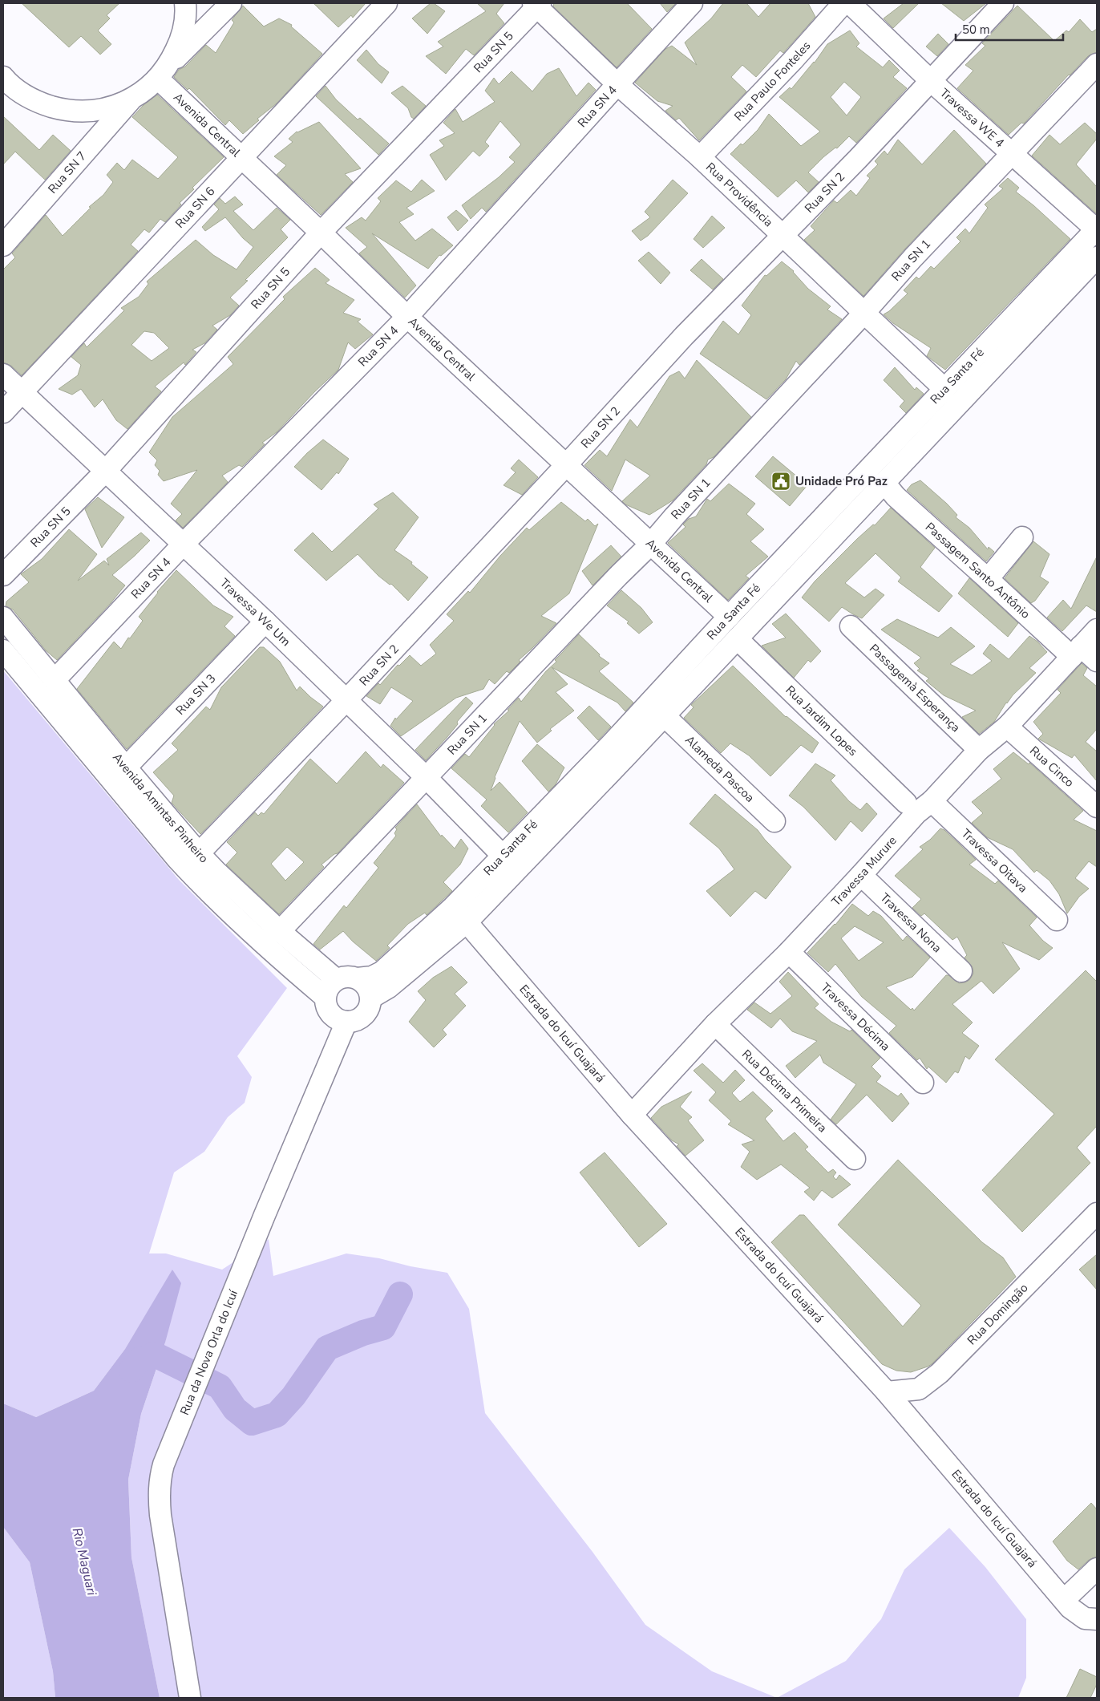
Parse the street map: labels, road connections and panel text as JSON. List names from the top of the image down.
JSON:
{
  "streets": {
    "street": [
      "Rua SN 5",
      "Rua Paulo Fonteles",
      "Rua SN 4",
      "Travessa WE 4",
      "Avenida Central",
      "Rua SN 7",
      "Rua SN 2",
      "Rua Providência",
      "Rua SN 6",
      "Rua SN 1",
      "Rua Santa Fé",
      "Passagem Santo Antônio",
      "Travessa We Um",
      "Passagemà Esperança",
      "Rua SN 3",
      "Rua Jardim Lopes",
      "Rua Cinco",
      "Alameda Pascoa",
      "Avenida Amintas Pinheiro",
      "Travessa Oitava",
      "Travessa Murure",
      "Travessa Nona",
      "Travessa Décima",
      "Estrada do Icuí Guajará",
      "Rua Décima Primeira",
      "Rua Domingão",
      "Rua da Nova Orla do Icuí"
    ]
  },
  "crossings": [
    ["Rua SN 5", "Avenida Central"],
    ["Rua SN 5", "Rua Providência"],
    ["Rua SN 5", "Travessa We Um"],
    ["Rua Paulo Fonteles", "Rua Providência"],
    ["Rua SN 4", "Avenida Central"],
    ["Rua SN 4", "Rua Providência"],
    ["Rua SN 4", "Travessa We Um"],
    ["Rua SN 4", "Avenida Amintas Pinheiro"],
    ["Travessa WE 4", "Rua SN 2"],
    ["Travessa WE 4", "Rua SN 1"],
    ["Travessa WE 4", "Rua Santa Fé"],
    ["Avenida Central", "Rua SN 2"],
    ["Avenida Central", "Rua SN 6"],
    ["Avenida Central", "Rua SN 1"],
    ["Avenida Central", "Rua Santa Fé"],
    ["Rua SN 2", "Rua Providência"],
    ["Rua SN 2", "Travessa We Um"],
    ["Rua SN 2", "Avenida Amintas Pinheiro"],
    ["Rua Providência", "Rua SN 1"],
    ["Rua Providência", "Rua Santa Fé"],
    ["Rua SN 6", "Travessa We Um"],
    ["Rua SN 1", "Travessa We Um"],
    ["Rua SN 1", "Avenida Amintas Pinheiro"],
    ["Rua Santa Fé", "Passagem Santo Antônio"],
    ["Rua Santa Fé", "Travessa We Um"],
    ["Rua Santa Fé", "Rua Jardim Lopes"],
    ["Rua Santa Fé", "Alameda Pascoa"],
    ["Rua Santa Fé", "Avenida Amintas Pinheiro"],
    ["Rua Santa Fé", "Estrada do Icuí Guajará"],
    ["Rua Santa Fé", "Rua da Nova Orla do Icuí"],
    ["Passagem Santo Antônio", "Travessa Murure"],
    ["Travessa We Um", "Rua SN 3"],
    ["Passagemà Esperança", "Travessa Murure"],
    ["Rua SN 3", "Avenida Amintas Pinheiro"],
    ["Rua Cinco", "Travessa Murure"],
    ["Avenida Amintas Pinheiro", "Rua da Nova Orla do Icuí"],
    ["Travessa Oitava", "Travessa Murure"],
    ["Travessa Murure", "Travessa Nona"],
    ["Travessa Murure", "Travessa Décima"],
    ["Travessa Murure", "Estrada do Icuí Guajará"],
    ["Travessa Murure", "Rua Décima Primeira"],
    ["Estrada do Icuí Guajará", "Rua Domingão"]
  ],
  "water": ["Rio Maguari"],
  "places": {
    "public building": ["Unidade Pró Paz"]
  },
  "scale_bar": "50 m"
}
